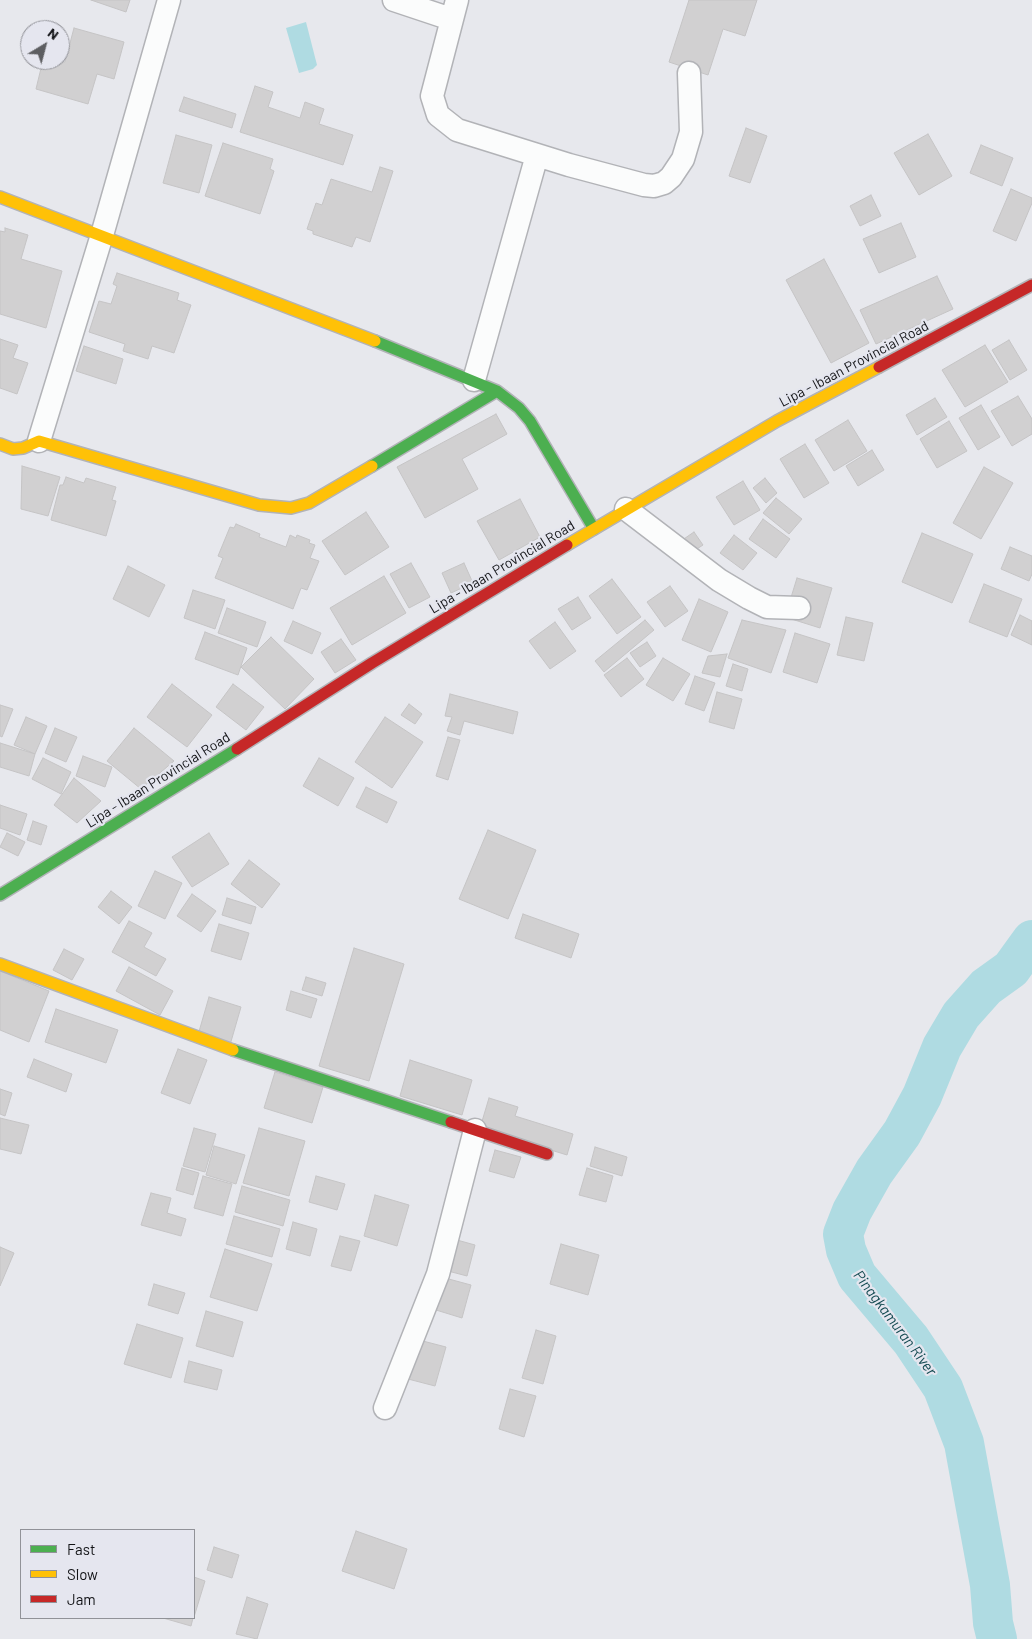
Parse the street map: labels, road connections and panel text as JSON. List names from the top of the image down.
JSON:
{
  "streets": {
    "street": ["Lipa - Ibaan Provincial Road"]
  },
  "water": ["Pinagkamuran River"],
  "legend": ["Fast", "Slow", "Jam"],
  "north": "top right"
}
